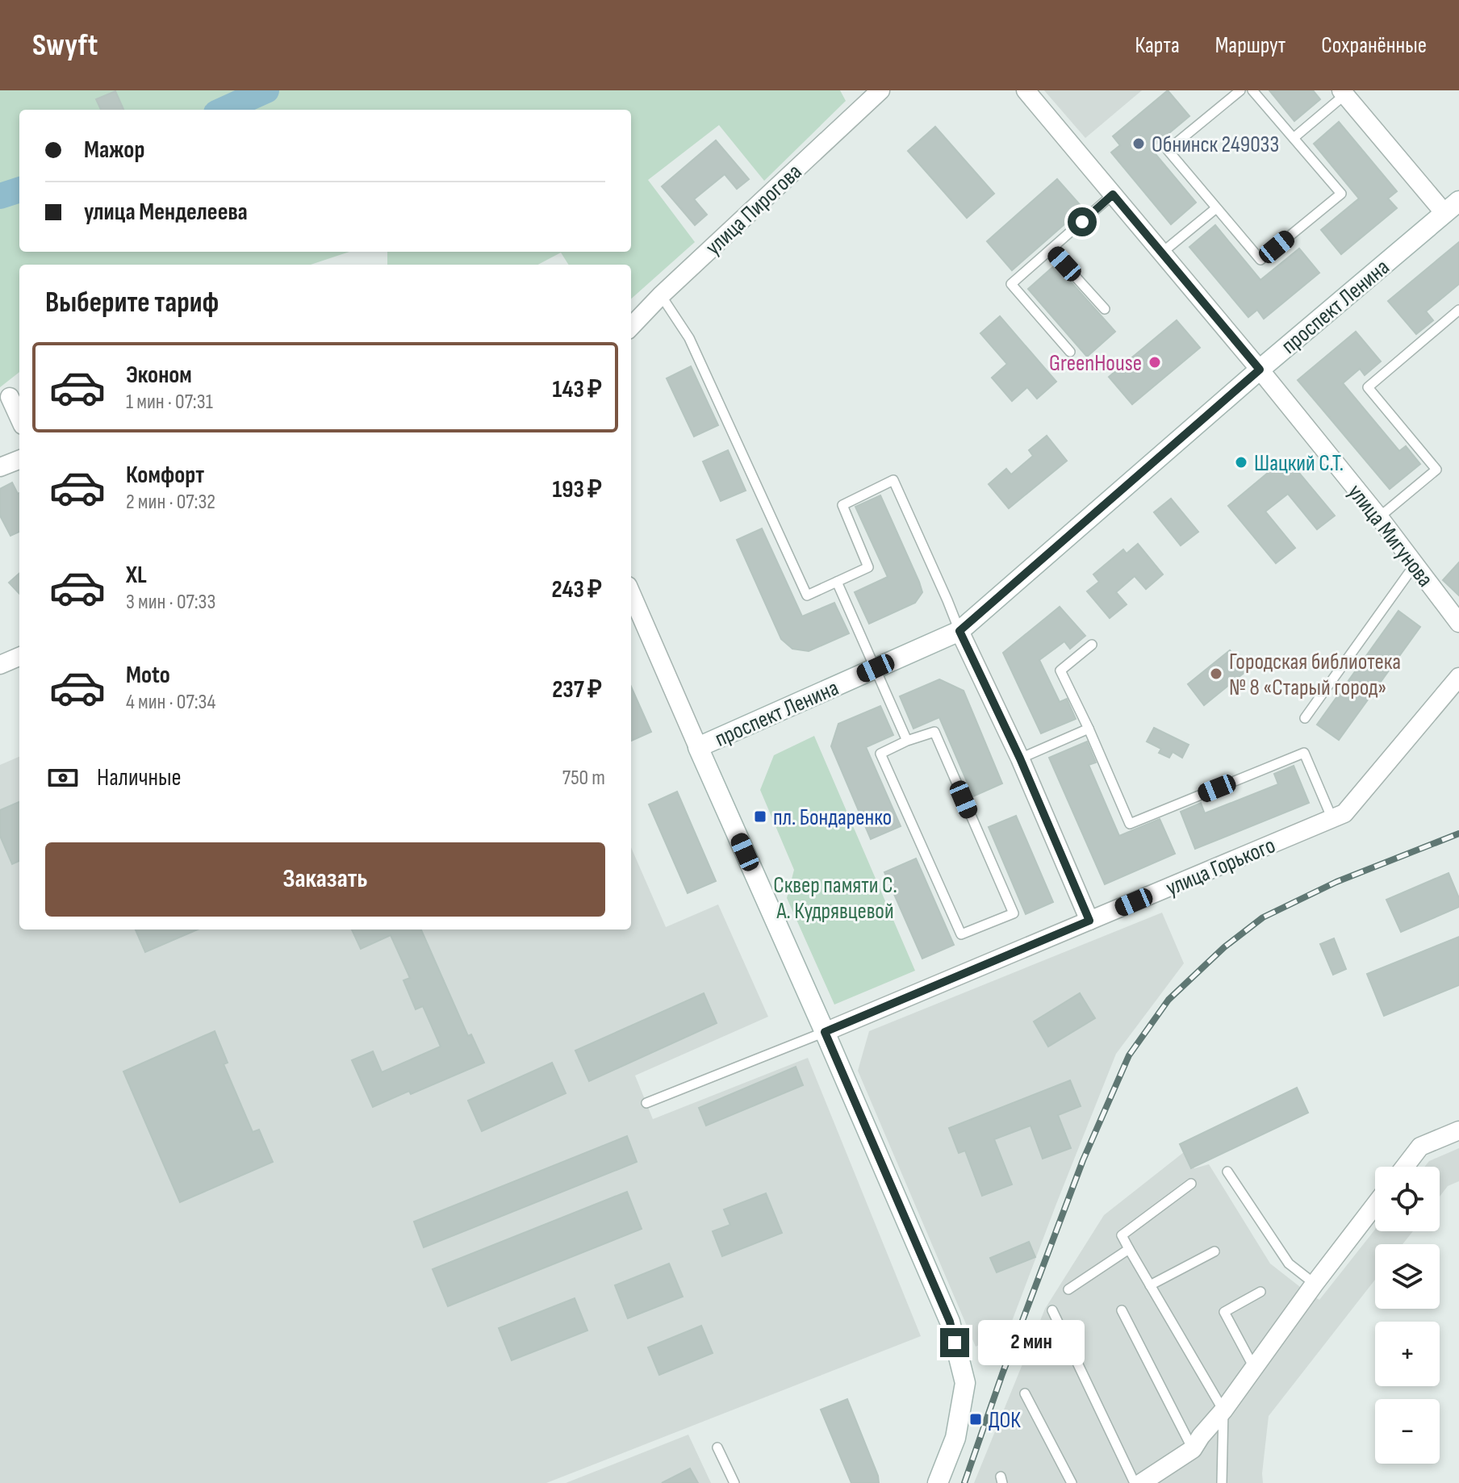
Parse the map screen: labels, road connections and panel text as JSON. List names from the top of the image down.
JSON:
{
  "streets": {
    "main road": ["проспект Ленина"],
    "street": ["улица Пирогова", "улица Мигунова", "улица Горького"]
  },
  "crossings": [
    ["проспект Ленина", "улица Мигунова"]
  ],
  "parks": ["Сквер памяти С. А. Кудрявцевой"],
  "places": {
    "other": [
      "Обнинск 249033",
      "GreenHouse",
      "Шацкий С.Т.",
      "Городская библиотека № 8 «Старый город»"
    ],
    "transit": ["пл. Бондаренко", "ДОК"]
  },
  "page": {
    "header": "Swyft",
    "nav": ["Карта", "Маршрут", "Сохранённые"],
    "banner": ["Мажор", "улица Менделеева"],
    "heading": "Выберите тариф",
    "list": [
      {
        "name": "Эконом",
        "note": "1 мин · 07:31",
        "value": "143 ₽"
      },
      {
        "name": "Комфорт",
        "note": "2 мин · 07:32",
        "value": "193 ₽"
      },
      {
        "name": "XL",
        "note": "3 мин · 07:33",
        "value": "243 ₽"
      },
      {
        "name": "Moto",
        "note": "4 мин · 07:34",
        "value": "237 ₽"
      }
    ],
    "pay": ["Наличные", "750 m"],
    "buttons": "Заказать",
    "map_buttons": ["+", "−"],
    "bubble": "2 мин"
  }
}
